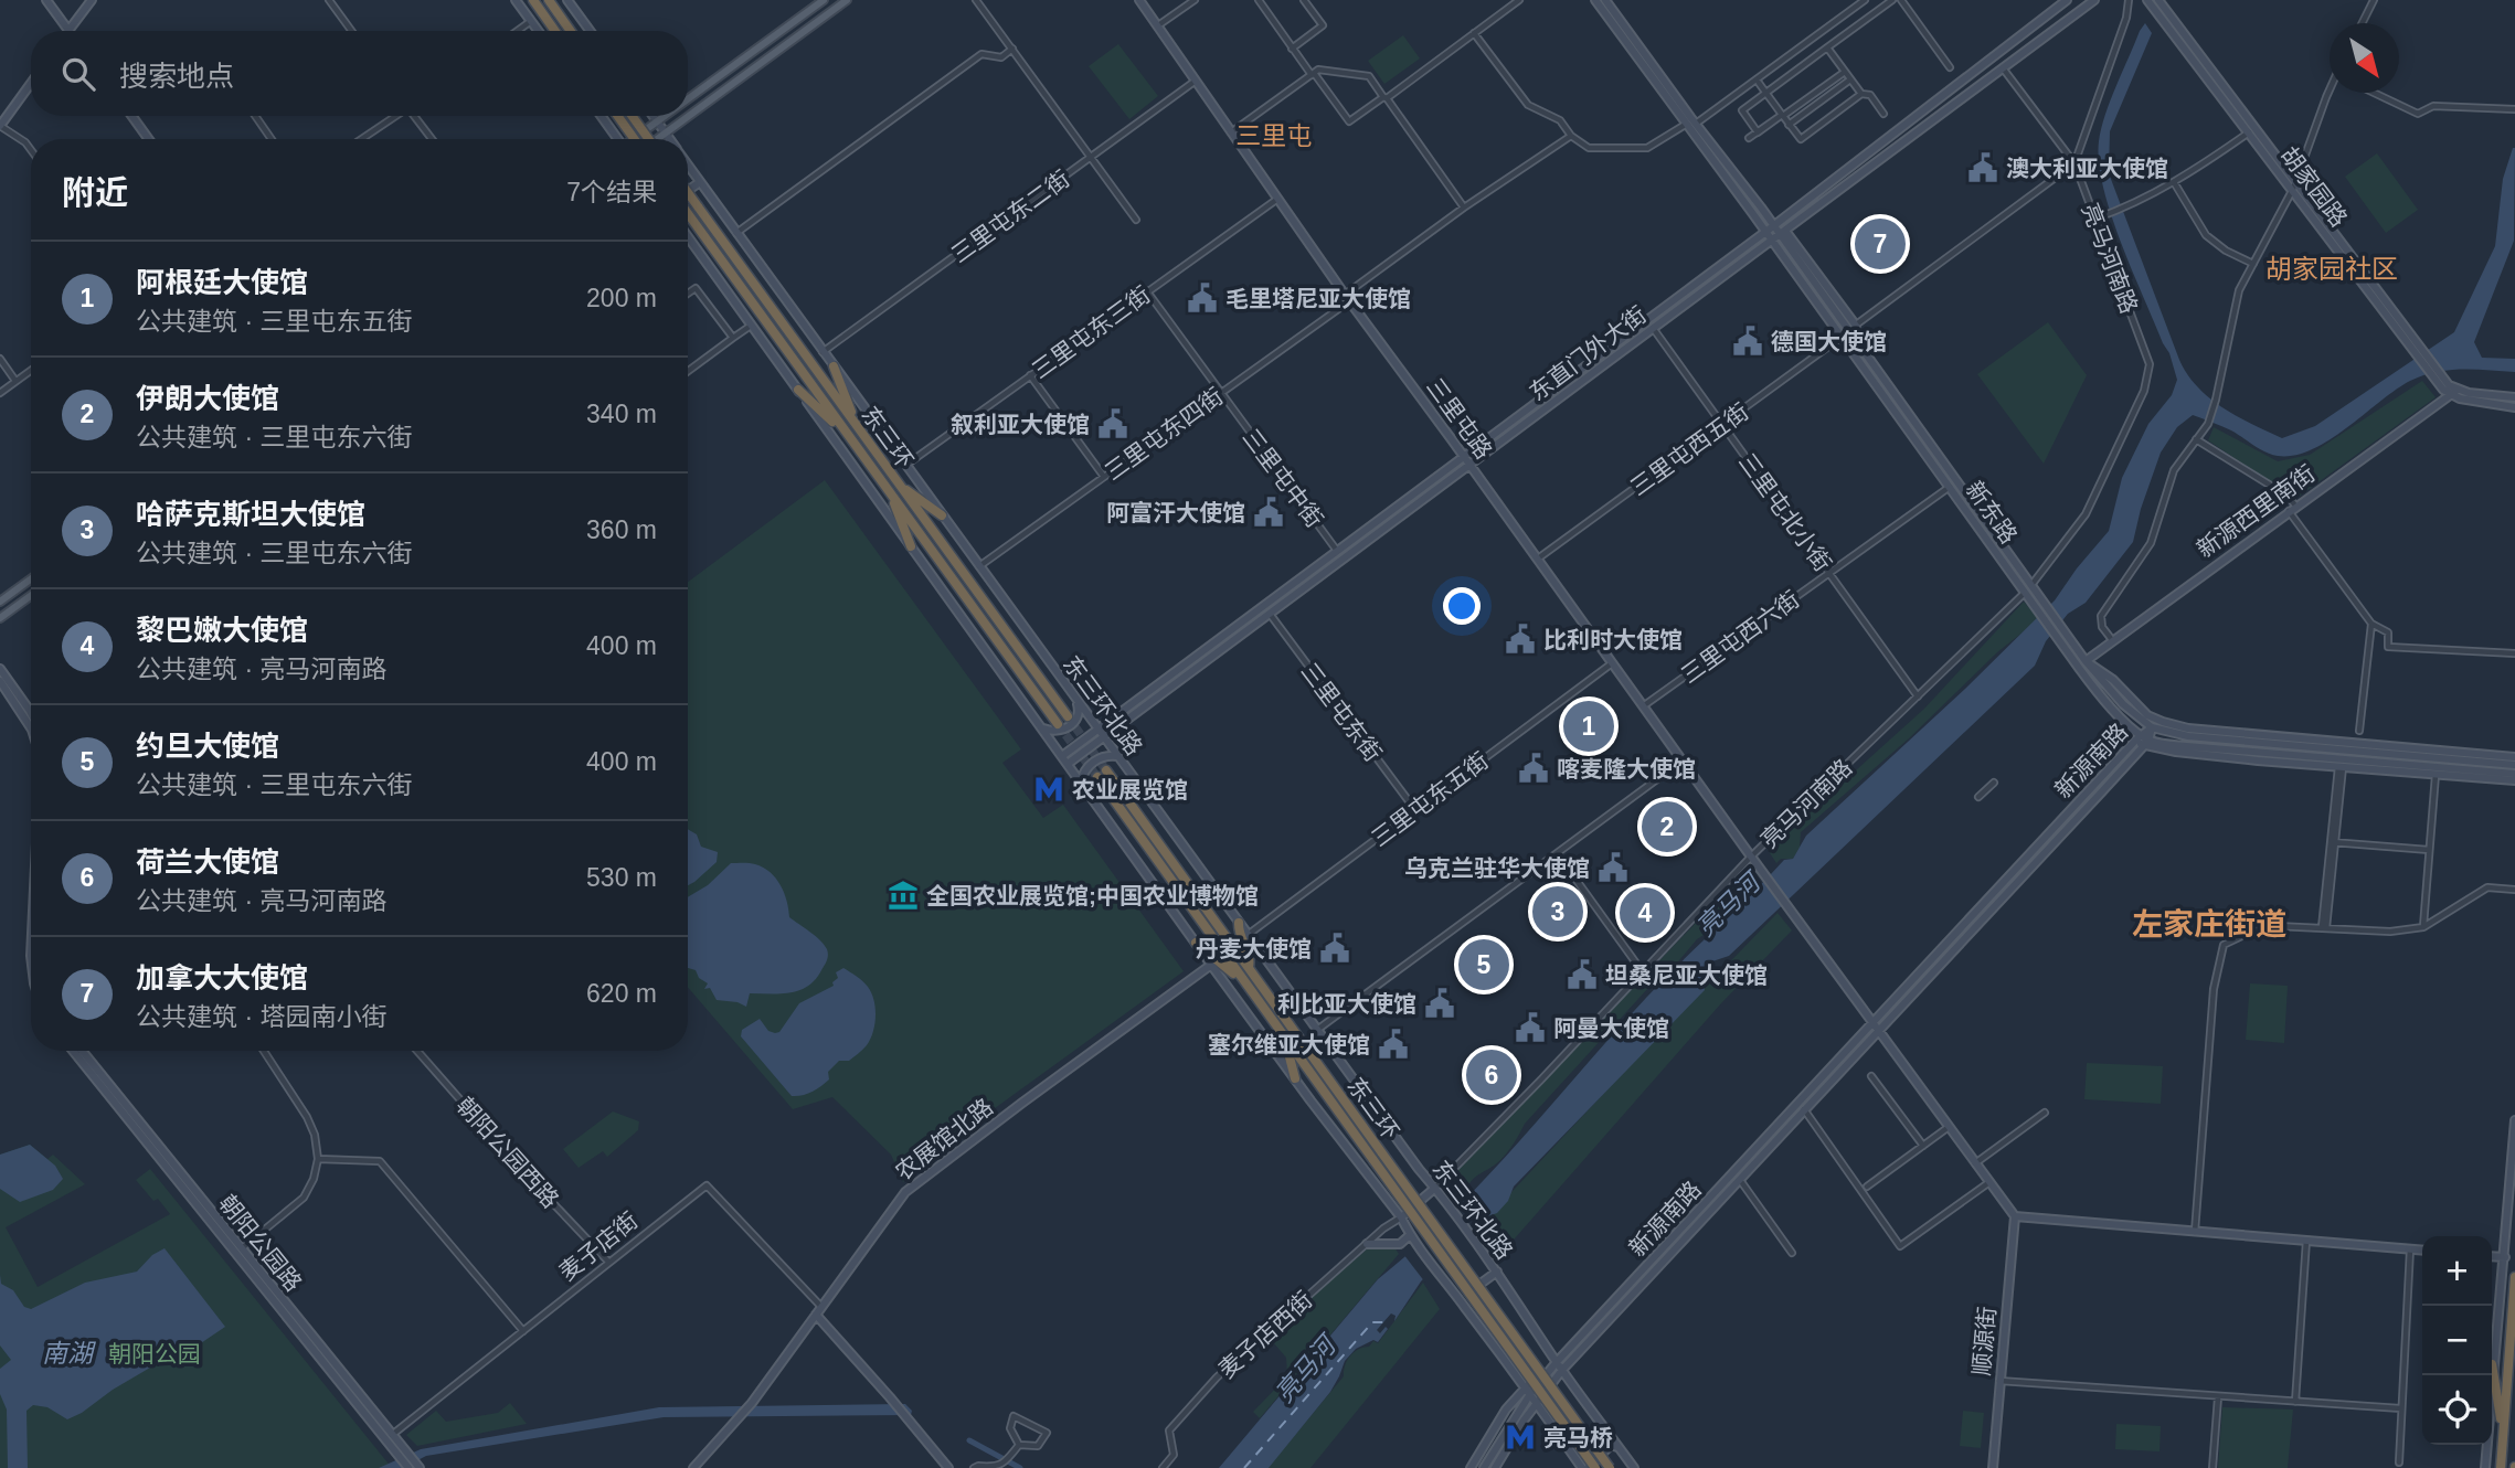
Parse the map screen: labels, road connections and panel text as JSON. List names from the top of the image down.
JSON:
{
  "streets": {
    "highway": ["东三环"],
    "street": [
      "胡家园路",
      "三里屯东二街",
      "亮马河南路",
      "三里屯东三街",
      "东直门外大街",
      "三里屯路",
      "三里屯东四街",
      "三里屯西五街",
      "三里屯中街",
      "新源西里南街",
      "三里屯北小街",
      "新东路",
      "三里屯西六街",
      "东三环北路",
      "三里屯东街",
      "新源南路",
      "三里屯东五街",
      "农展馆北路",
      "朝阳公园西路",
      "朝阳公园路",
      "麦子店街",
      "麦子店西街",
      "顺源街"
    ]
  },
  "crossings": [
    ["胡家园路", "新源西里南街"],
    ["三里屯东二街", "三里屯路"],
    ["三里屯东二街", "东三环北路"],
    ["亮马河南路", "东直门外大街"],
    ["亮马河南路", "三里屯路"],
    ["亮马河南路", "三里屯北小街"],
    ["亮马河南路", "新东路"],
    ["亮马河南路", "东三环北路"],
    ["三里屯东三街", "三里屯路"],
    ["三里屯东三街", "三里屯中街"],
    ["三里屯东三街", "东三环北路"],
    ["东直门外大街", "三里屯路"],
    ["东直门外大街", "三里屯中街"],
    ["东直门外大街", "三里屯北小街"],
    ["东直门外大街", "新东路"],
    ["东直门外大街", "东三环北路"],
    ["东直门外大街", "三里屯东街"],
    ["三里屯路", "三里屯东四街"],
    ["三里屯路", "三里屯西五街"],
    ["三里屯路", "三里屯西六街"],
    ["三里屯路", "新源南路"],
    ["三里屯路", "三里屯东五街"],
    ["三里屯路", "顺源街"],
    ["三里屯东四街", "三里屯中街"],
    ["三里屯东四街", "东三环北路"],
    ["三里屯西五街", "三里屯北小街"],
    ["三里屯西五街", "新东路"],
    ["新源西里南街", "新东路"],
    ["三里屯北小街", "三里屯西六街"],
    ["新东路", "三里屯西六街"],
    ["新东路", "新源南路"],
    ["东三环北路", "新源南路"],
    ["东三环北路", "三里屯东五街"],
    ["三里屯东街", "三里屯东五街"],
    ["农展馆北路", "麦子店街"],
    ["朝阳公园西路", "麦子店街"],
    ["朝阳公园路", "麦子店街"]
  ],
  "districts": ["三里屯", "胡家园社区", "左家庄街道"],
  "water": ["亮马河", "南湖"],
  "parks": ["朝阳公园"],
  "places": {
    "public building": [
      "澳大利亚大使馆",
      "毛里塔尼亚大使馆",
      "德国大使馆",
      "叙利亚大使馆",
      "阿富汗大使馆",
      "比利时大使馆",
      "喀麦隆大使馆",
      "乌克兰驻华大使馆",
      "丹麦大使馆",
      "坦桑尼亚大使馆",
      "利比亚大使馆",
      "阿曼大使馆",
      "塞尔维亚大使馆"
    ],
    "metro station": ["农业展览馆", "亮马桥"],
    "museum": ["全国农业展览馆;中国农业博物馆"]
  },
  "north": "bottom right",
  "page": {
    "search": "搜索地点",
    "heading": ["附近", "7个结果"],
    "pins": [
      "7",
      "1",
      "2",
      "3",
      "4",
      "5",
      "6"
    ],
    "list": [
      {
        "mark": "1",
        "name": "阿根廷大使馆",
        "note": "公共建筑 · 三里屯东五街",
        "value": "200 m"
      },
      {
        "mark": "2",
        "name": "伊朗大使馆",
        "note": "公共建筑 · 三里屯东六街",
        "value": "340 m"
      },
      {
        "mark": "3",
        "name": "哈萨克斯坦大使馆",
        "note": "公共建筑 · 三里屯东六街",
        "value": "360 m"
      },
      {
        "mark": "4",
        "name": "黎巴嫩大使馆",
        "note": "公共建筑 · 亮马河南路",
        "value": "400 m"
      },
      {
        "mark": "5",
        "name": "约旦大使馆",
        "note": "公共建筑 · 三里屯东六街",
        "value": "400 m"
      },
      {
        "mark": "6",
        "name": "荷兰大使馆",
        "note": "公共建筑 · 亮马河南路",
        "value": "530 m"
      },
      {
        "mark": "7",
        "name": "加拿大大使馆",
        "note": "公共建筑 · 塔园南小街",
        "value": "620 m"
      }
    ],
    "map_buttons": ["+", "−"]
  }
}
